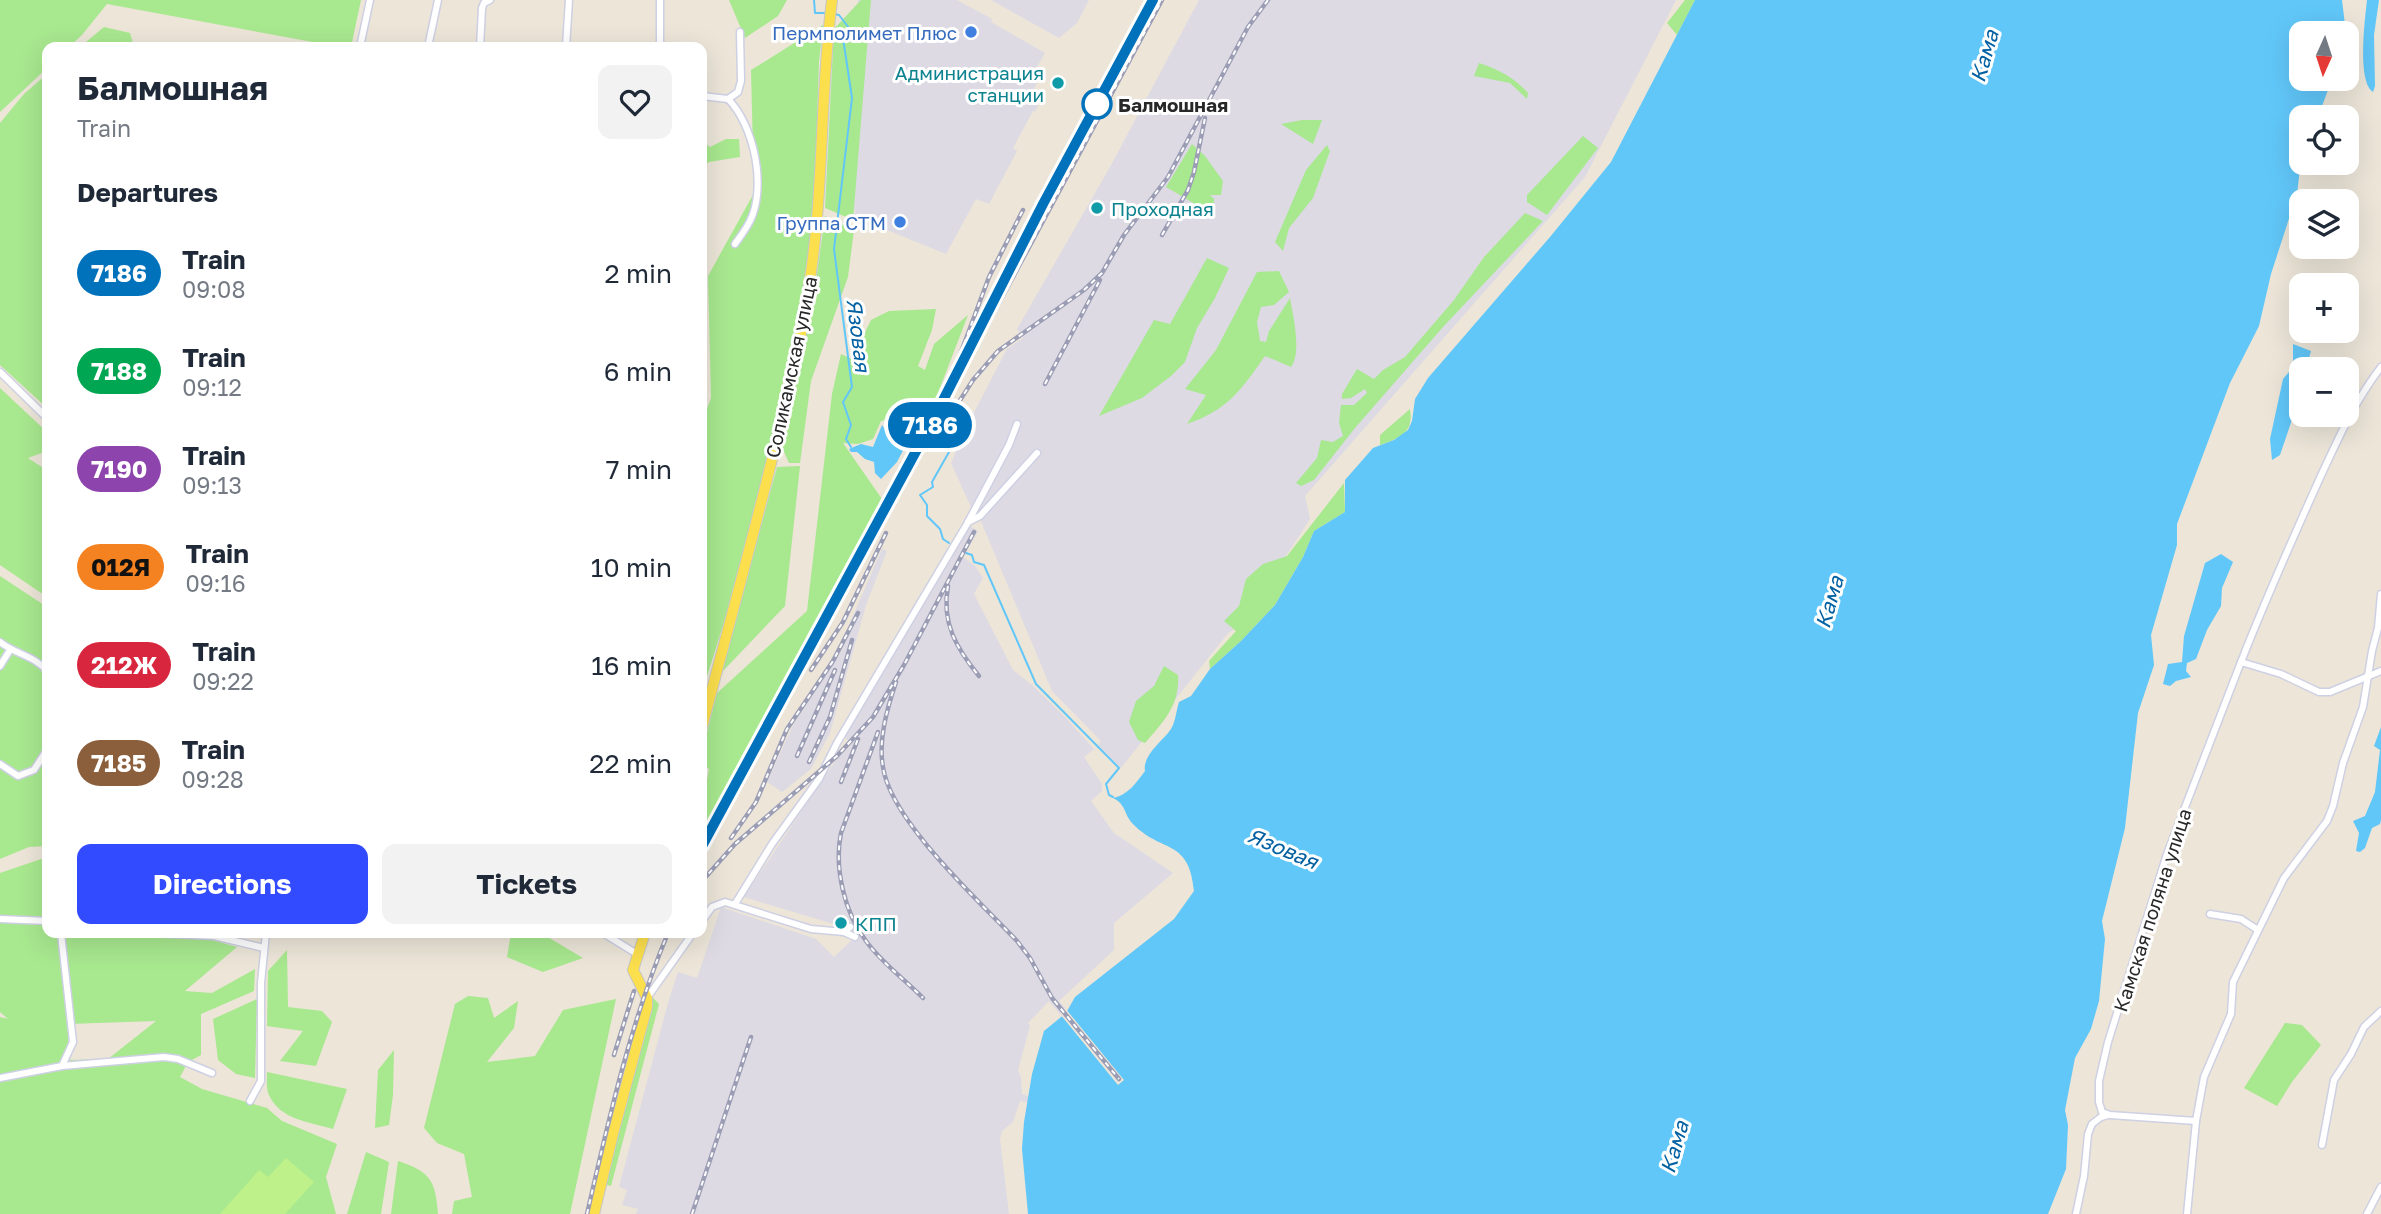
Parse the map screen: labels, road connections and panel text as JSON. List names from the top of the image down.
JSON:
{
  "streets": {
    "main road": ["Соликамская улица"],
    "street": ["Камская поляна улица"]
  },
  "water": ["Кама", "Язовая"],
  "places": [
    "Пермполимет Плюс",
    "Администрация станции",
    "Балмошная",
    "Проходная",
    "Группа СТМ",
    "КПП"
  ],
  "north": "bottom",
  "page": {
    "on_map": "7186",
    "map_buttons": ["+", "−"],
    "heading": [
      ["Балмошная", "Train"],
      "Departures"
    ],
    "list": [
      {
        "mark": "7186",
        "name": "Train",
        "note": "09:08",
        "value": "2 min"
      },
      {
        "mark": "7188",
        "name": "Train",
        "note": "09:12",
        "value": "6 min"
      },
      {
        "mark": "7190",
        "name": "Train",
        "note": "09:13",
        "value": "7 min"
      },
      {
        "mark": "012Я",
        "name": "Train",
        "note": "09:16",
        "value": "10 min"
      },
      {
        "mark": "212Ж",
        "name": "Train",
        "note": "09:22",
        "value": "16 min"
      },
      {
        "mark": "7185",
        "name": "Train",
        "note": "09:28",
        "value": "22 min"
      }
    ],
    "buttons": ["Directions", "Tickets"]
  }
}
